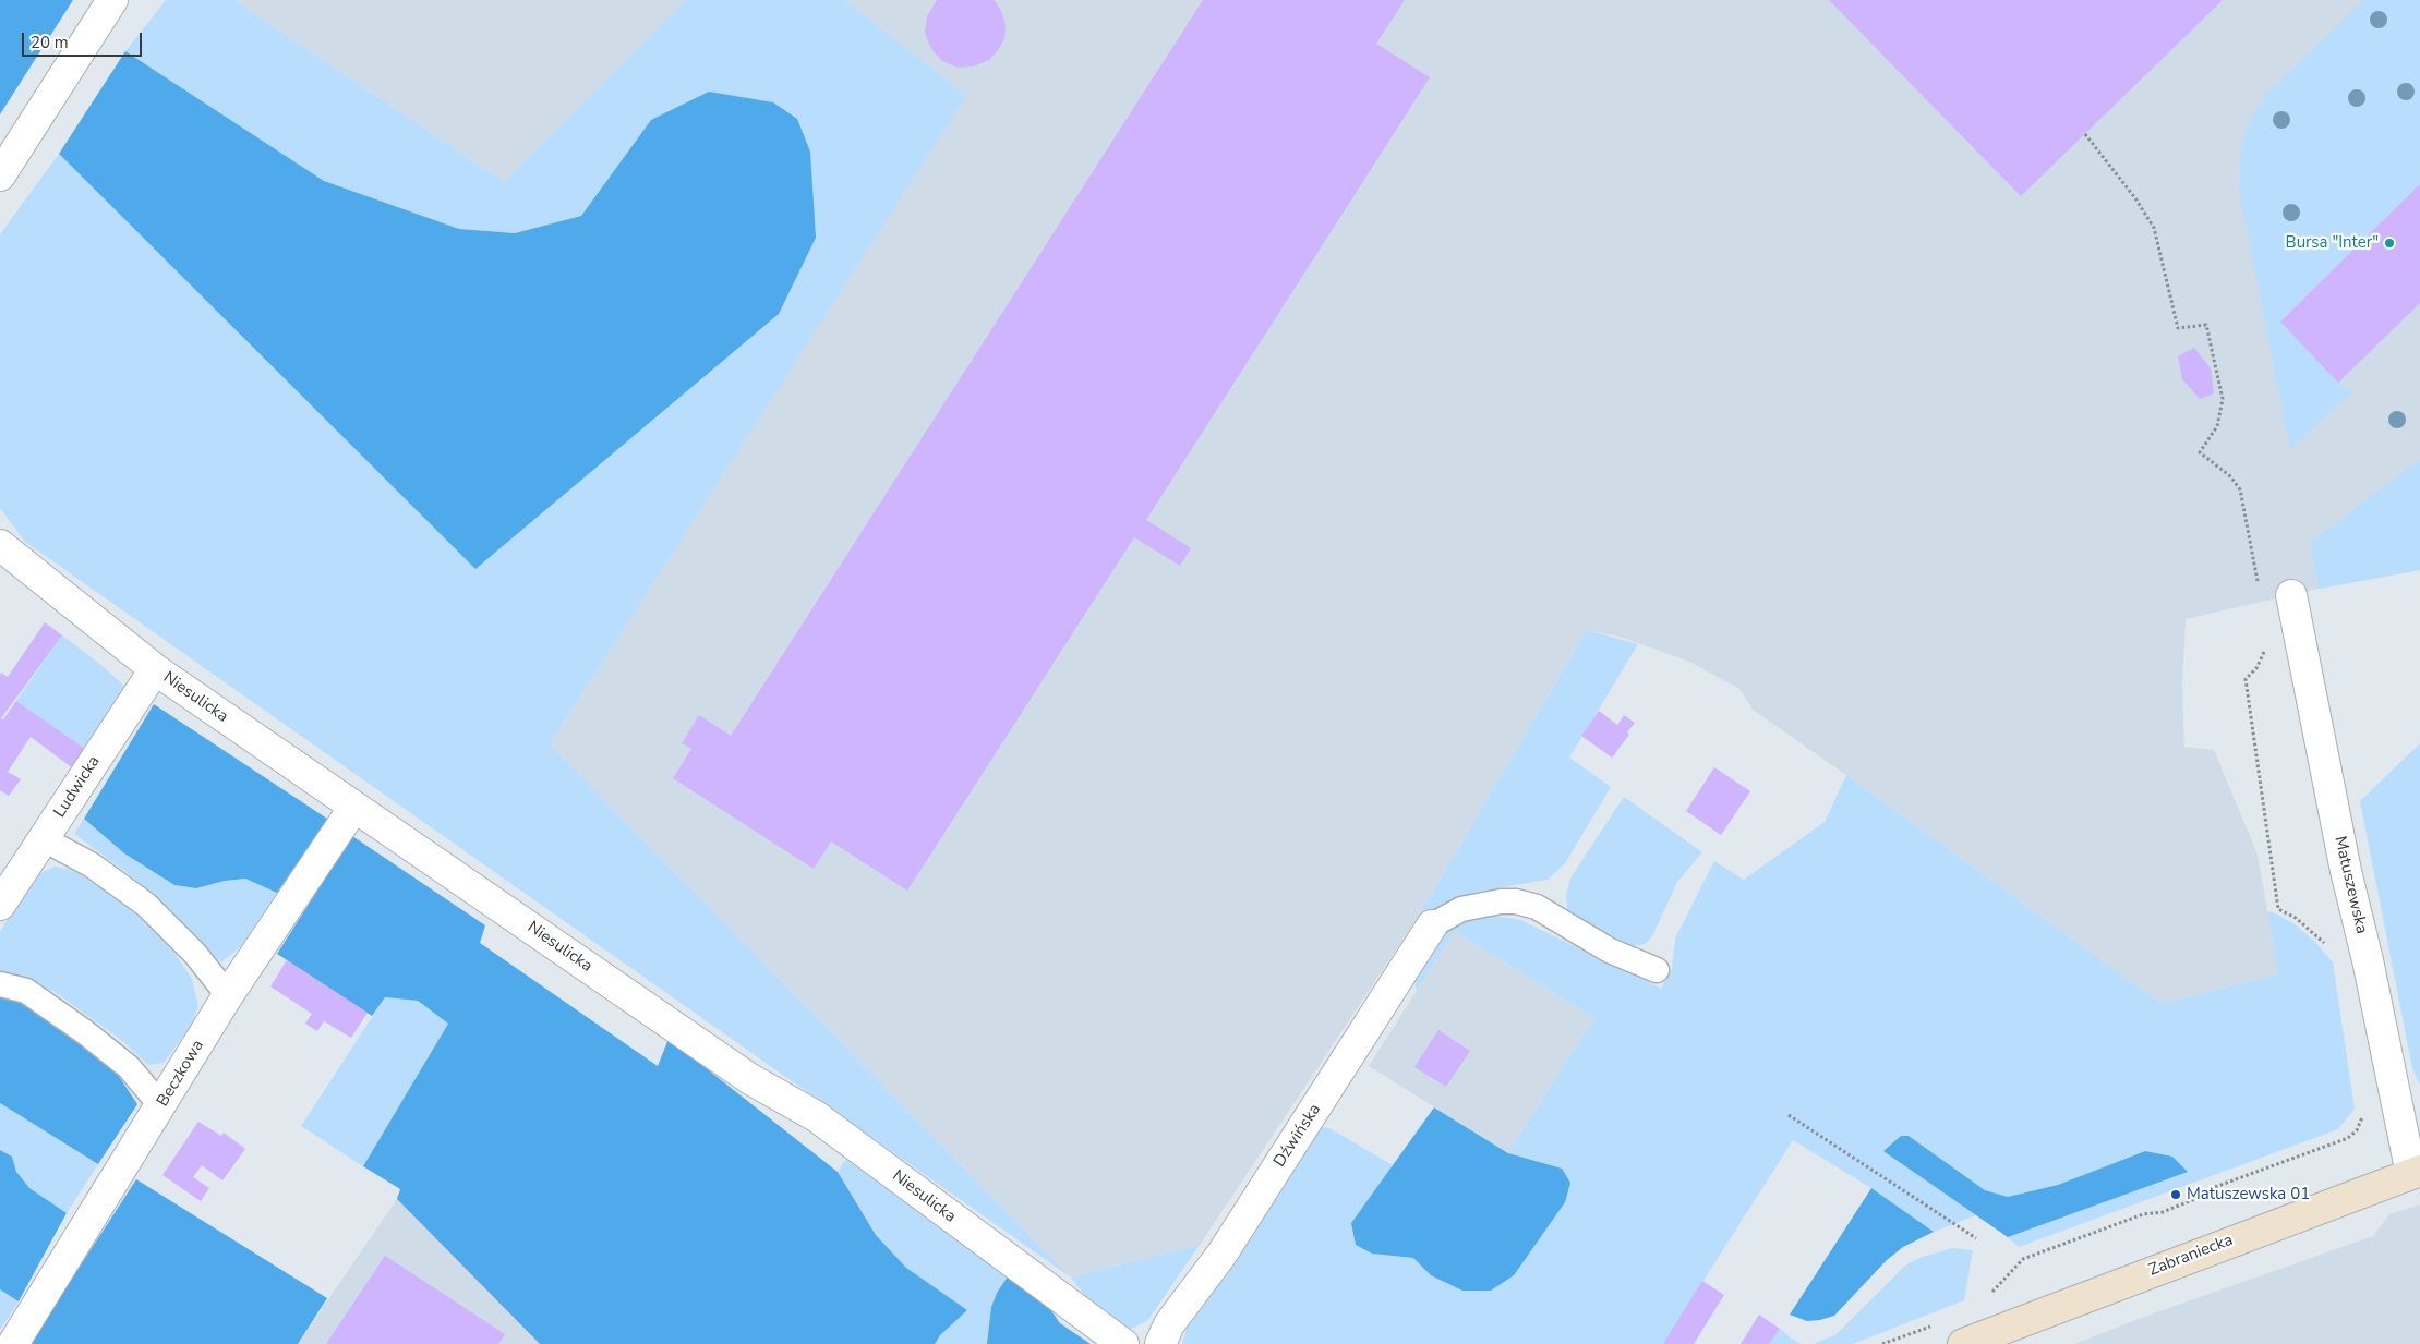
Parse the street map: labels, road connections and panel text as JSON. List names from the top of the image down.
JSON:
{
  "streets": {
    "main road": ["Zabraniecka"],
    "street": [
      "Niesulicka",
      "Ludwicka",
      "Matuszewska",
      "Beczkowa",
      "Dźwińska"
    ]
  },
  "crossings": [
    ["Niesulicka", "Ludwicka"],
    ["Niesulicka", "Beczkowa"],
    ["Matuszewska", "Zabraniecka"]
  ],
  "places": ["Bursa \"Inter\"", "Matuszewska 01"],
  "scale_bar": "20 m"
}
